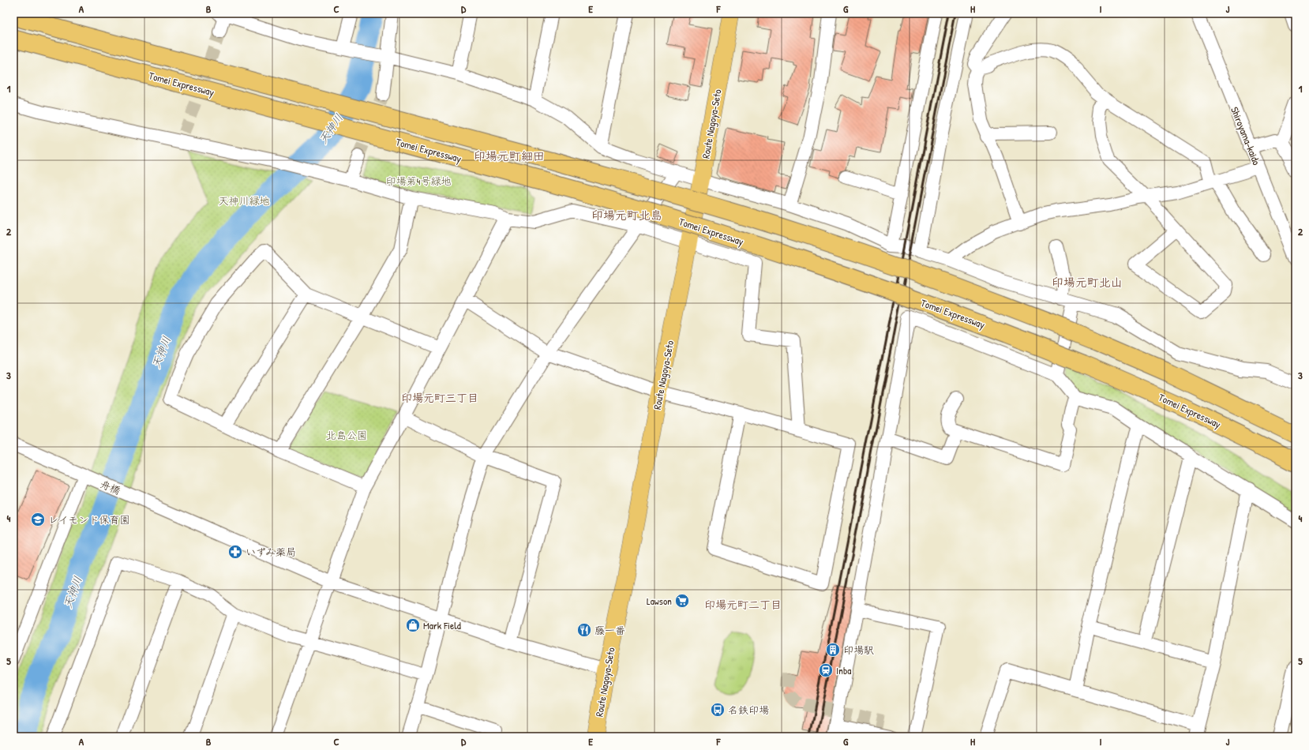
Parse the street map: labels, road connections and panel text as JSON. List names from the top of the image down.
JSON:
{
  "streets": {
    "highway": ["Tomei Expressway"],
    "main road": ["Route Nagoya-Seto"],
    "street": ["Shiroyama-kaido", "舟橋"]
  },
  "crossings": [
    ["Route Nagoya-Seto", "舟橋"]
  ],
  "districts": [
    "印場元町細田",
    "印場元町北島",
    "印場元町北山",
    "印場元町三丁目",
    "印場元町二丁目"
  ],
  "water": ["天神川"],
  "parks": ["印場第4号緑地", "天神川緑地", "北島公園"],
  "places": {
    "school or university": ["レイモンド保育園"],
    "pharmacy": ["いずみ薬局"],
    "supermarket": ["Lawson"],
    "shop": ["Mark Field"],
    "restaurant": ["藤一番"],
    "building": ["印場駅"],
    "station": ["Inba"],
    "bus stop": ["名鉄印場"]
  },
  "grid": {
    "columns": [
      "A",
      "B",
      "C",
      "D",
      "E",
      "F",
      "G",
      "H",
      "I",
      "J"
    ],
    "rows": [
      "1",
      "2",
      "3",
      "4",
      "5"
    ]
  }
}
